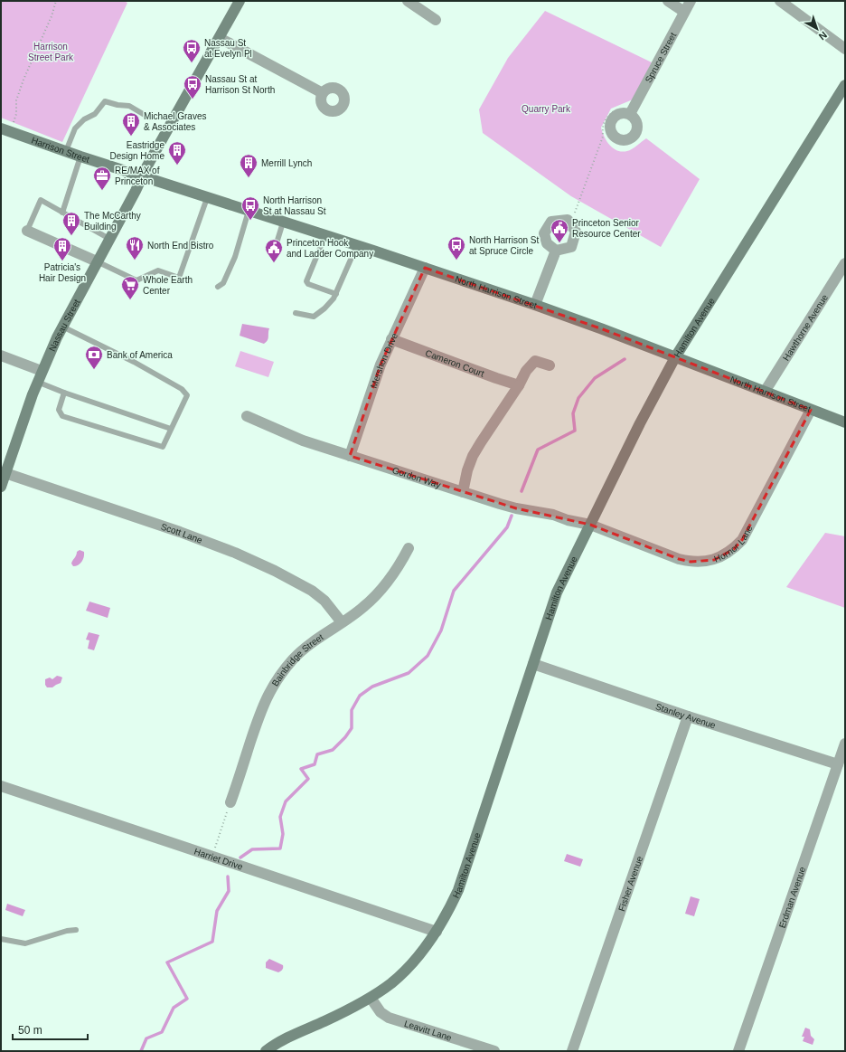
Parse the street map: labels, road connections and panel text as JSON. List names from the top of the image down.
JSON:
{
  "streets": {
    "street": [
      "Spruce Street",
      "Harrison Street",
      "North Harrison Street",
      "Nassau Street",
      "Hamilton Avenue",
      "Hawthorne Avenue",
      "Mershon Drive",
      "Cameron Court",
      "Gordon Way",
      "Scott Lane",
      "Hornor Lane",
      "Bainbridge Street",
      "Stanley Avenue",
      "Harriet Drive",
      "Fisher Avenue",
      "Erdman Avenue",
      "Leavitt Lane"
    ]
  },
  "crossings": [
    ["Harrison Street", "North Harrison Street"],
    ["Harrison Street", "Nassau Street"],
    ["North Harrison Street", "Nassau Street"],
    ["North Harrison Street", "Hamilton Avenue"],
    ["North Harrison Street", "Hawthorne Avenue"],
    ["North Harrison Street", "Mershon Drive"],
    ["North Harrison Street", "Hornor Lane"],
    ["Nassau Street", "Scott Lane"],
    ["Hamilton Avenue", "Gordon Way"],
    ["Hamilton Avenue", "Hornor Lane"],
    ["Hamilton Avenue", "Stanley Avenue"],
    ["Hamilton Avenue", "Harriet Drive"],
    ["Hamilton Avenue", "Leavitt Lane"],
    ["Mershon Drive", "Cameron Court"],
    ["Mershon Drive", "Gordon Way"],
    ["Gordon Way", "Hornor Lane"],
    ["Scott Lane", "Bainbridge Street"],
    ["Stanley Avenue", "Fisher Avenue"],
    ["Stanley Avenue", "Erdman Avenue"]
  ],
  "parks": ["Harrison Street Park", "Quarry Park"],
  "places": {
    "bus stop": [
      "Nassau St at Evelyn Pl",
      "Nassau St at Harrison St North",
      "North Harrison St at Nassau St",
      "North Harrison St at Spruce Circle"
    ],
    "building": [
      "Michael Graves & Associates",
      "Eastridge Design Home",
      "Merrill Lynch",
      "The McCarthy Building",
      "Patricia's Hair Design"
    ],
    "office": ["RE/MAX of Princeton"],
    "public building": ["Princeton Senior Resource Center", "Princeton Hook and Ladder Company"],
    "restaurant": ["North End Bistro"],
    "supermarket": ["Whole Earth Center"],
    "bank": ["Bank of America"]
  },
  "scale_bar": "50 m",
  "north": "bottom right"
}
